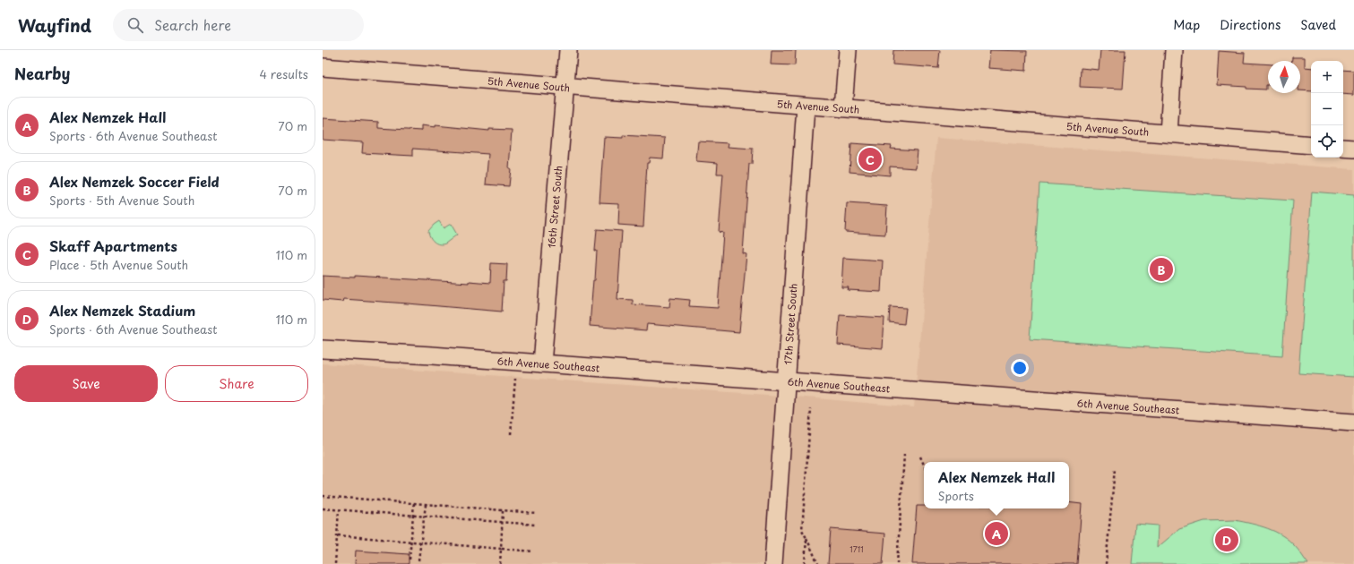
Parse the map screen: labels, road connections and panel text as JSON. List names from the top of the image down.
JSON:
{
  "streets": {
    "street": [
      "5th Avenue South",
      "16th Street South",
      "17th Street South",
      "6th Avenue Southeast"
    ]
  },
  "crossings": [
    ["5th Avenue South", "16th Street South"],
    ["5th Avenue South", "17th Street South"],
    ["16th Street South", "6th Avenue Southeast"],
    ["17th Street South", "6th Avenue Southeast"]
  ],
  "house_numbers": ["1711"],
  "north": "top",
  "page": {
    "header": "Wayfind",
    "search": "Search here",
    "nav": ["Map", "Directions", "Saved"],
    "heading": ["Nearby", "4 results"],
    "map_buttons": ["+", "−"],
    "list": [
      {
        "mark": "A",
        "name": "Alex Nemzek Hall",
        "note": "Sports · 6th Avenue Southeast",
        "value": "70 m"
      },
      {
        "mark": "B",
        "name": "Alex Nemzek Soccer Field",
        "note": "Sports · 5th Avenue South",
        "value": "70 m"
      },
      {
        "mark": "C",
        "name": "Skaff Apartments",
        "note": "Place · 5th Avenue South",
        "value": "110 m"
      },
      {
        "mark": "D",
        "name": "Alex Nemzek Stadium",
        "note": "Sports · 6th Avenue Southeast",
        "value": "110 m"
      }
    ],
    "pins": [
      "C",
      "B",
      "A",
      "D"
    ],
    "buttons": ["Save", "Share"],
    "popup": ["Alex Nemzek Hall", "Sports"]
  }
}
